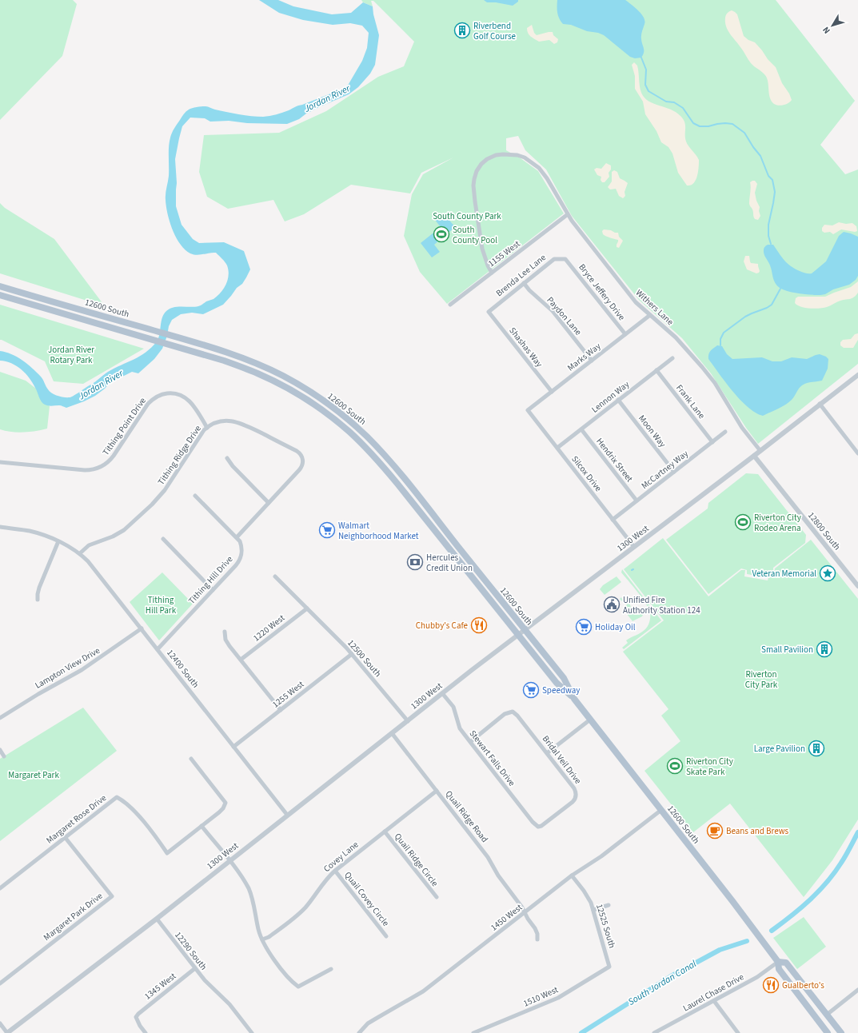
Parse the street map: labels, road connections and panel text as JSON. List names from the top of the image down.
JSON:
{
  "streets": {
    "main road": ["12600 South"],
    "street": [
      "1155 West",
      "Brenda Lee Lane",
      "Bryce Jeffery Drive",
      "Withers Lane",
      "Paydon Lane",
      "Shashas Way",
      "Marks Way",
      "Lennon Way",
      "Frank Lane",
      "Tithing Point Drive",
      "Moon Way",
      "Tithing Ridge Drive",
      "Hendrix Street",
      "McCartney Way",
      "Silcox Drive",
      "12800 South",
      "1300 West",
      "Tithing Hill Drive",
      "1220 West",
      "12500 South",
      "Lampton View Drive",
      "12400 South",
      "1255 West",
      "Stewart Falls Drive",
      "Bridal Veil Drive",
      "Quail Ridge Road",
      "Margaret Rose Drive",
      "Covey Lane",
      "Quail Ridge Circle",
      "Quail Covey Circle",
      "Margaret Park Drive",
      "1450 West",
      "12525 South",
      "12290 South",
      "1345 West",
      "Laurel Chase Drive",
      "1510 West"
    ]
  },
  "crossings": [
    ["1155 West", "Withers Lane"],
    ["Brenda Lee Lane", "Bryce Jeffery Drive"],
    ["Brenda Lee Lane", "Paydon Lane"],
    ["Brenda Lee Lane", "Shashas Way"],
    ["Bryce Jeffery Drive", "Marks Way"],
    ["Withers Lane", "Marks Way"],
    ["Withers Lane", "1300 West"],
    ["12600 South", "1300 West"],
    ["12600 South", "1450 West"],
    ["12600 South", "Laurel Chase Drive"],
    ["Paydon Lane", "Marks Way"],
    ["Shashas Way", "Marks Way"],
    ["Marks Way", "Silcox Drive"],
    ["Lennon Way", "Frank Lane"],
    ["Lennon Way", "Moon Way"],
    ["Lennon Way", "Hendrix Street"],
    ["Lennon Way", "Silcox Drive"],
    ["Frank Lane", "McCartney Way"],
    ["Tithing Point Drive", "Tithing Ridge Drive"],
    ["Moon Way", "McCartney Way"],
    ["Tithing Ridge Drive", "12400 South"],
    ["Hendrix Street", "McCartney Way"],
    ["McCartney Way", "Silcox Drive"],
    ["Silcox Drive", "1300 West"],
    ["12800 South", "1300 West"],
    ["1300 West", "12500 South"],
    ["1300 West", "12400 South"],
    ["1300 West", "Stewart Falls Drive"],
    ["1300 West", "Quail Ridge Road"],
    ["1300 West", "12290 South"],
    ["Tithing Hill Drive", "12400 South"],
    ["1220 West", "12500 South"],
    ["12500 South", "1255 West"],
    ["Lampton View Drive", "12400 South"],
    ["12400 South", "1255 West"],
    ["Stewart Falls Drive", "Bridal Veil Drive"],
    ["Quail Ridge Road", "Covey Lane"],
    ["Quail Ridge Road", "1450 West"],
    ["Margaret Rose Drive", "Margaret Park Drive"],
    ["Covey Lane", "Quail Ridge Circle"],
    ["Covey Lane", "Quail Covey Circle"],
    ["1450 West", "12525 South"],
    ["12525 South", "1510 West"],
    ["12290 South", "1345 West"]
  ],
  "water": ["Jordan River", "South Jordan Canal"],
  "parks": [
    "South County Park",
    "Jordan River Rotary Park",
    "Tithing Hill Park",
    "Riverton City Park",
    "Margaret Park"
  ],
  "places": {
    "building": ["Riverbend Golf Course", "Small Pavilion", "Large Pavilion"],
    "sports": ["South County Pool", "Riverton City Rodeo Arena", "Riverton City Skate Park"],
    "supermarket": ["Walmart Neighborhood Market", "Holiday Oil", "Speedway"],
    "bank": ["Hercules Credit Union"],
    "place": ["Veteran Memorial"],
    "public building": ["Unified Fire Authority Station 124"],
    "restaurant": ["Chubby's Cafe", "Gualberto's"],
    "cafe": ["Beans and Brews"]
  },
  "north": "bottom left"
}
